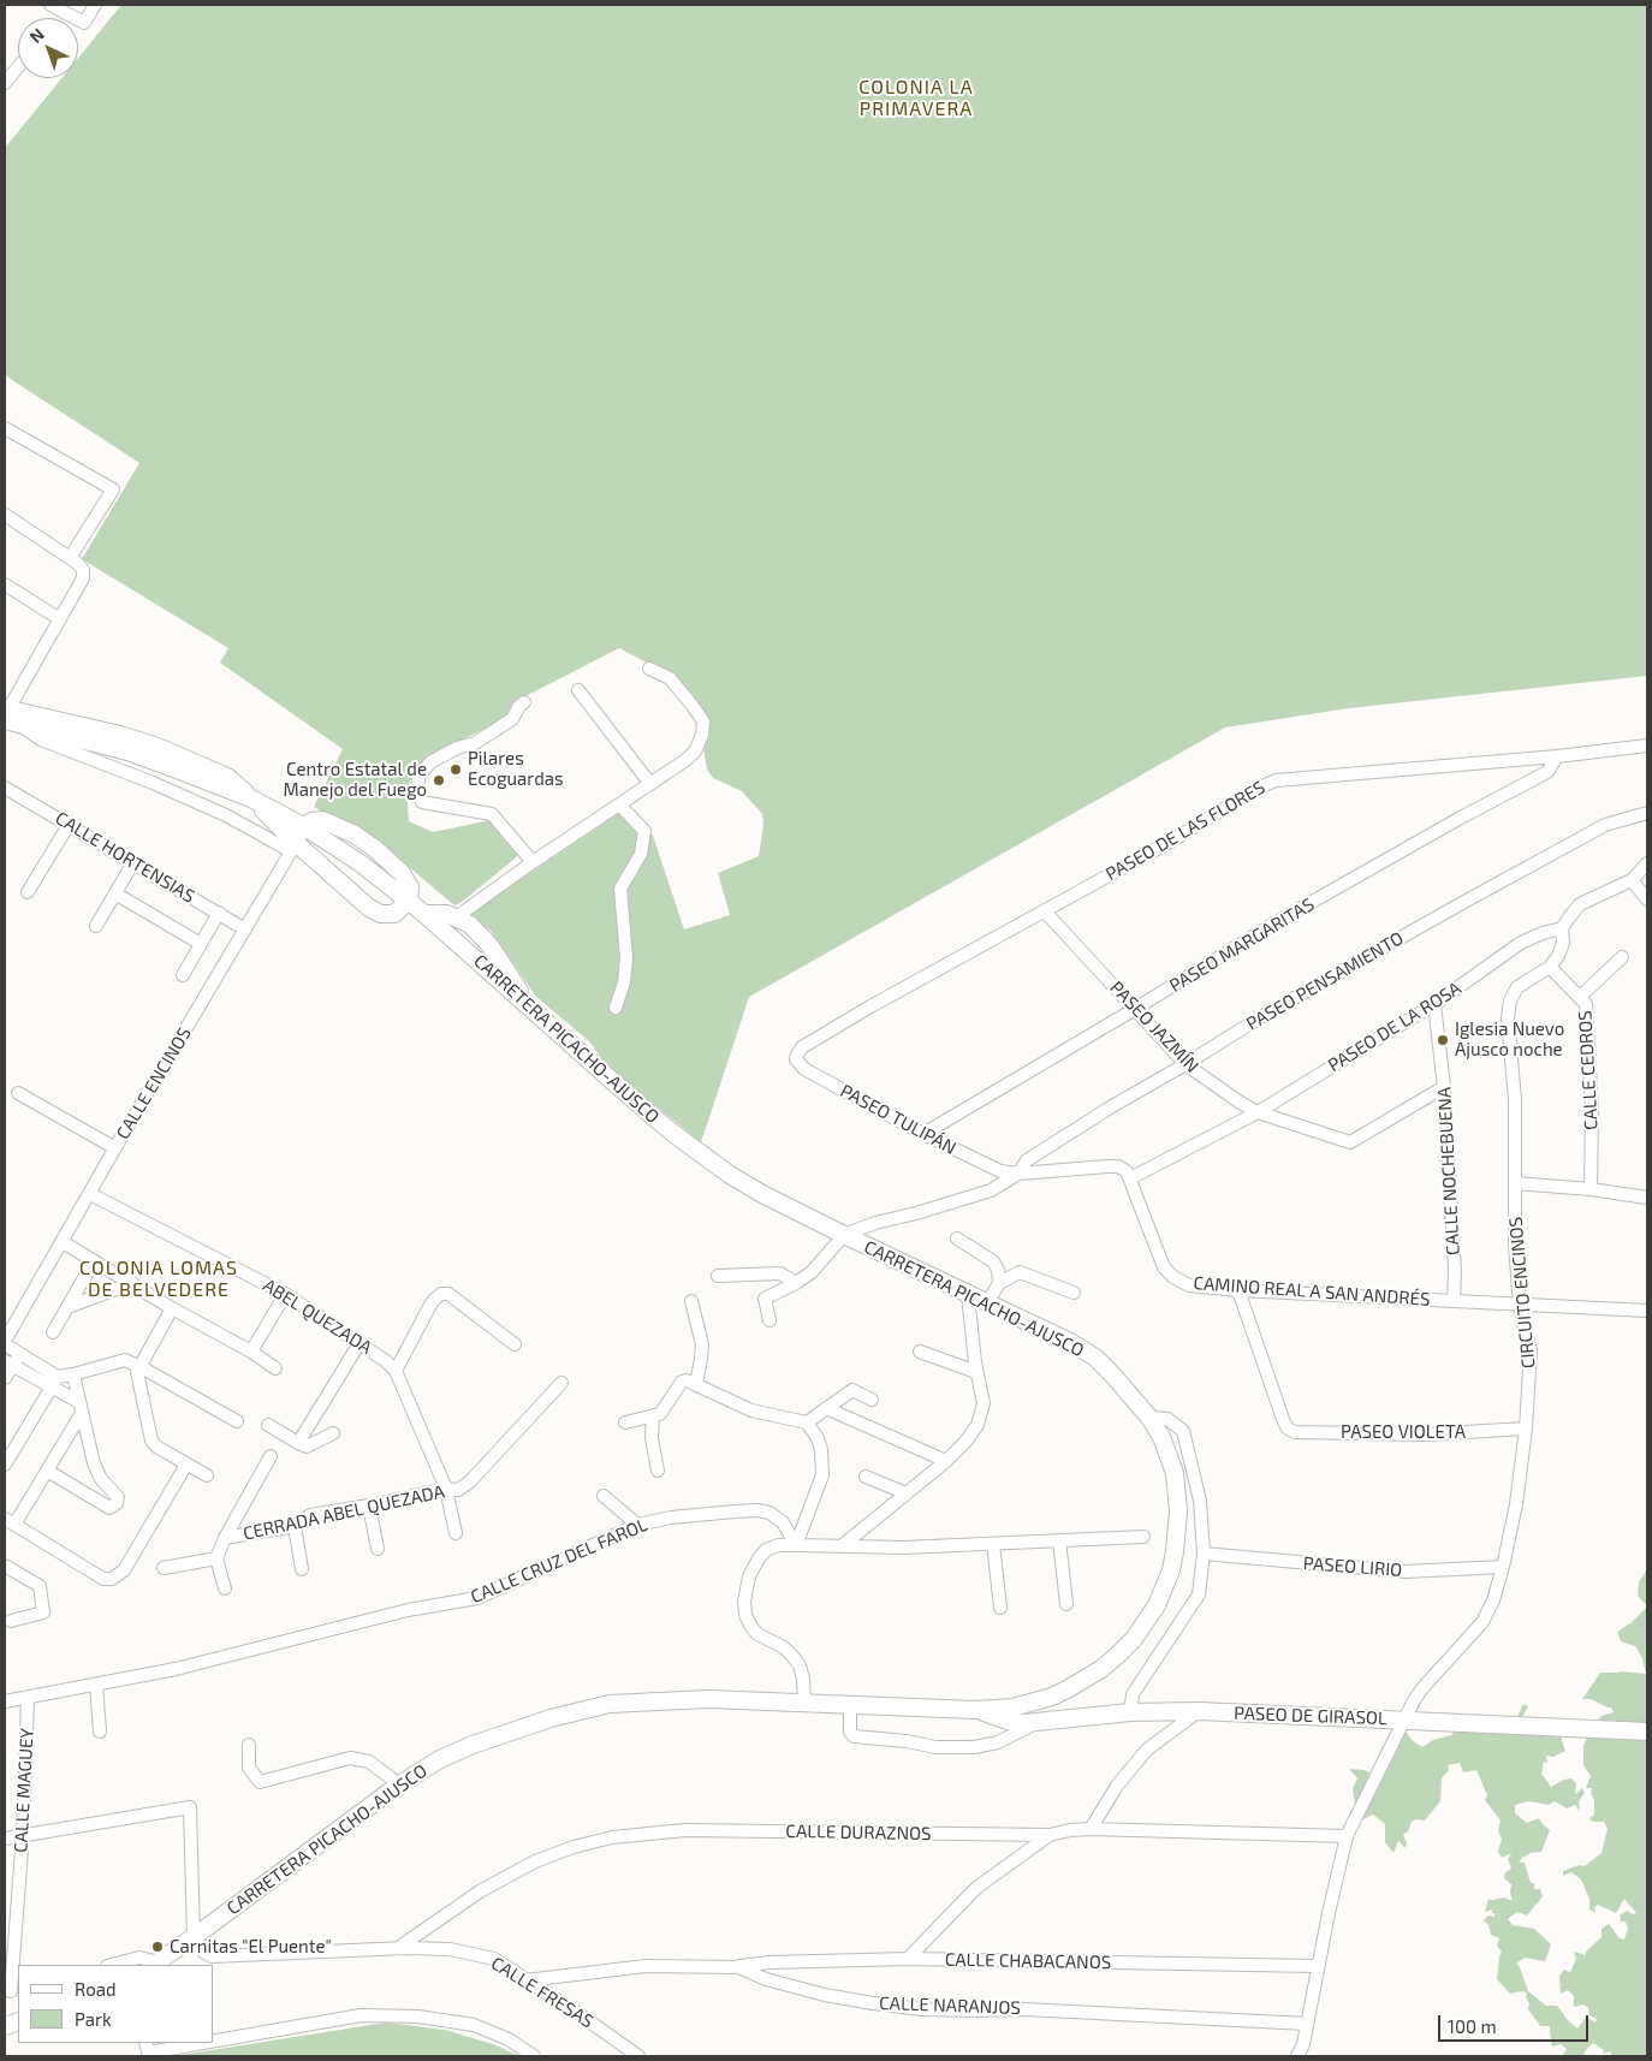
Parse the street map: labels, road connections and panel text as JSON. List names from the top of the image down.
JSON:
{
  "streets": {
    "main road": ["CARRETERA PICACHO-AJUSCO", "PASEO DE GIRASOL"],
    "street": [
      "PASEO DE LAS FLORES",
      "CALLE HORTENSIAS",
      "PASEO MARGARITAS",
      "PASEO PENSAMIENTO",
      "PASEO JAZMÍN",
      "PASEO DE LA ROSA",
      "CALLE CEDROS",
      "CALLE ENCINOS",
      "PASEO TULIPÁN",
      "CALLE NOCHEBUENA",
      "CAMINO REAL A SAN ANDRÉS",
      "CIRCUITO ENCINOS",
      "ABEL QUEZADA",
      "PASEO VIOLETA",
      "CERRADA ABEL QUEZADA",
      "CALLE CRUZ DEL FAROL",
      "PASEO LIRIO",
      "CALLE MAGUEY",
      "CALLE DURAZNOS",
      "CALLE CHABACANOS",
      "CALLE FRESAS",
      "CALLE NARANJOS"
    ]
  },
  "crossings": [
    ["PASEO DE LAS FLORES", "PASEO MARGARITAS"],
    ["PASEO DE LAS FLORES", "PASEO JAZMÍN"],
    ["PASEO DE LAS FLORES", "PASEO TULIPÁN"],
    ["CALLE HORTENSIAS", "CALLE ENCINOS"],
    ["PASEO MARGARITAS", "PASEO JAZMÍN"],
    ["PASEO MARGARITAS", "PASEO TULIPÁN"],
    ["PASEO PENSAMIENTO", "PASEO JAZMÍN"],
    ["PASEO PENSAMIENTO", "PASEO TULIPÁN"],
    ["PASEO JAZMÍN", "PASEO DE LA ROSA"],
    ["PASEO JAZMÍN", "CALLE NOCHEBUENA"],
    ["PASEO DE LA ROSA", "CALLE NOCHEBUENA"],
    ["PASEO DE LA ROSA", "CAMINO REAL A SAN ANDRÉS"],
    ["CARRETERA PICACHO-AJUSCO", "PASEO DE GIRASOL"],
    ["CARRETERA PICACHO-AJUSCO", "CALLE FRESAS"],
    ["CALLE CEDROS", "CIRCUITO ENCINOS"],
    ["CALLE ENCINOS", "ABEL QUEZADA"],
    ["CALLE NOCHEBUENA", "CAMINO REAL A SAN ANDRÉS"],
    ["CAMINO REAL A SAN ANDRÉS", "CIRCUITO ENCINOS"],
    ["CAMINO REAL A SAN ANDRÉS", "PASEO VIOLETA"],
    ["CIRCUITO ENCINOS", "PASEO VIOLETA"],
    ["CIRCUITO ENCINOS", "PASEO LIRIO"],
    ["CIRCUITO ENCINOS", "PASEO DE GIRASOL"],
    ["CIRCUITO ENCINOS", "CALLE DURAZNOS"],
    ["CIRCUITO ENCINOS", "CALLE CHABACANOS"],
    ["CIRCUITO ENCINOS", "CALLE NARANJOS"],
    ["ABEL QUEZADA", "CERRADA ABEL QUEZADA"],
    ["CALLE CRUZ DEL FAROL", "CALLE MAGUEY"],
    ["CALLE DURAZNOS", "CALLE FRESAS"],
    ["CALLE CHABACANOS", "CALLE NARANJOS"],
    ["CALLE FRESAS", "CALLE NARANJOS"]
  ],
  "districts": ["COLONIA LA PRIMAVERA", "COLONIA LOMAS DE BELVEDERE"],
  "places": [
    "Pilares Ecoguardas",
    "Centro Estatal de Manejo del Fuego",
    "Iglesia Nuevo Ajusco noche",
    "Carnitas \"El Puente\""
  ],
  "legend": ["Road", "Park"],
  "scale_bar": "100 m",
  "north": "top left"
}
